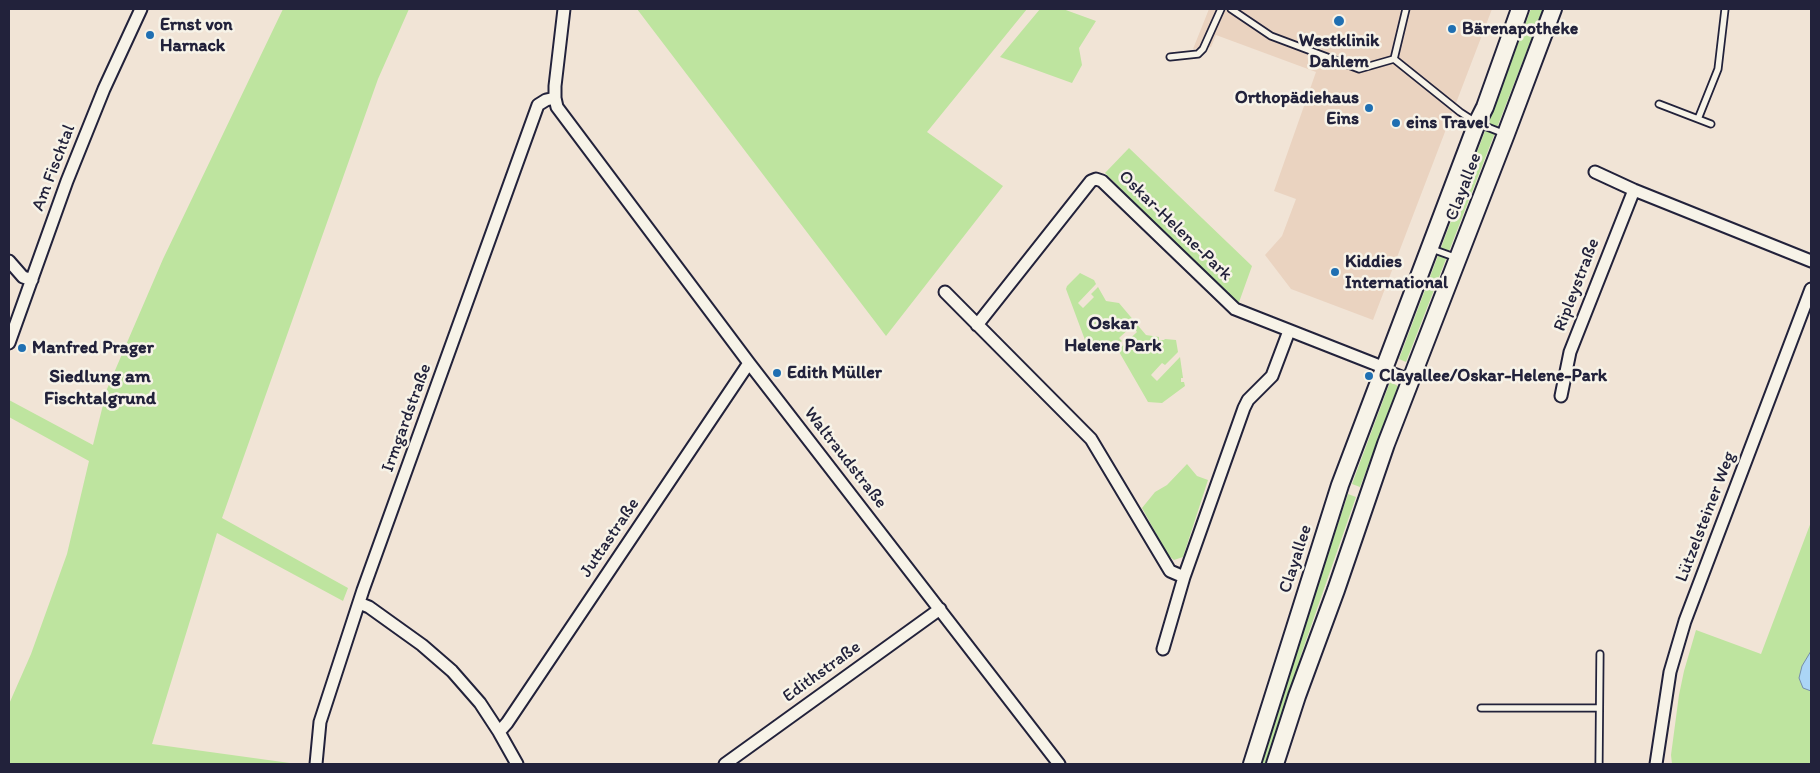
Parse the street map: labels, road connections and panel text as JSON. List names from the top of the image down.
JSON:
{
  "streets": {
    "main road": ["Clayallee"],
    "street": [
      "Am Fischtal",
      "Oskar-Helene-Park",
      "Ripleystraße",
      "Irmgardstraße",
      "Waltraudstraße",
      "Lützelsteiner Weg",
      "Juttastraße",
      "Edithstraße"
    ]
  },
  "crossings": [
    ["Clayallee", "Oskar-Helene-Park"],
    ["Irmgardstraße", "Waltraudstraße"],
    ["Waltraudstraße", "Juttastraße"],
    ["Waltraudstraße", "Edithstraße"]
  ],
  "districts": ["Oskar Helene Park", "Siedlung am Fischtalgrund"],
  "places": [
    "Westklinik Dahlem",
    "Bärenapotheke",
    "Ernst von Harnack",
    "Orthopädiehaus Eins",
    "eins Travel",
    "Kiddies International",
    "Manfred Prager",
    "Edith Müller",
    "Clayallee/Oskar-Helene-Park"
  ]
}
